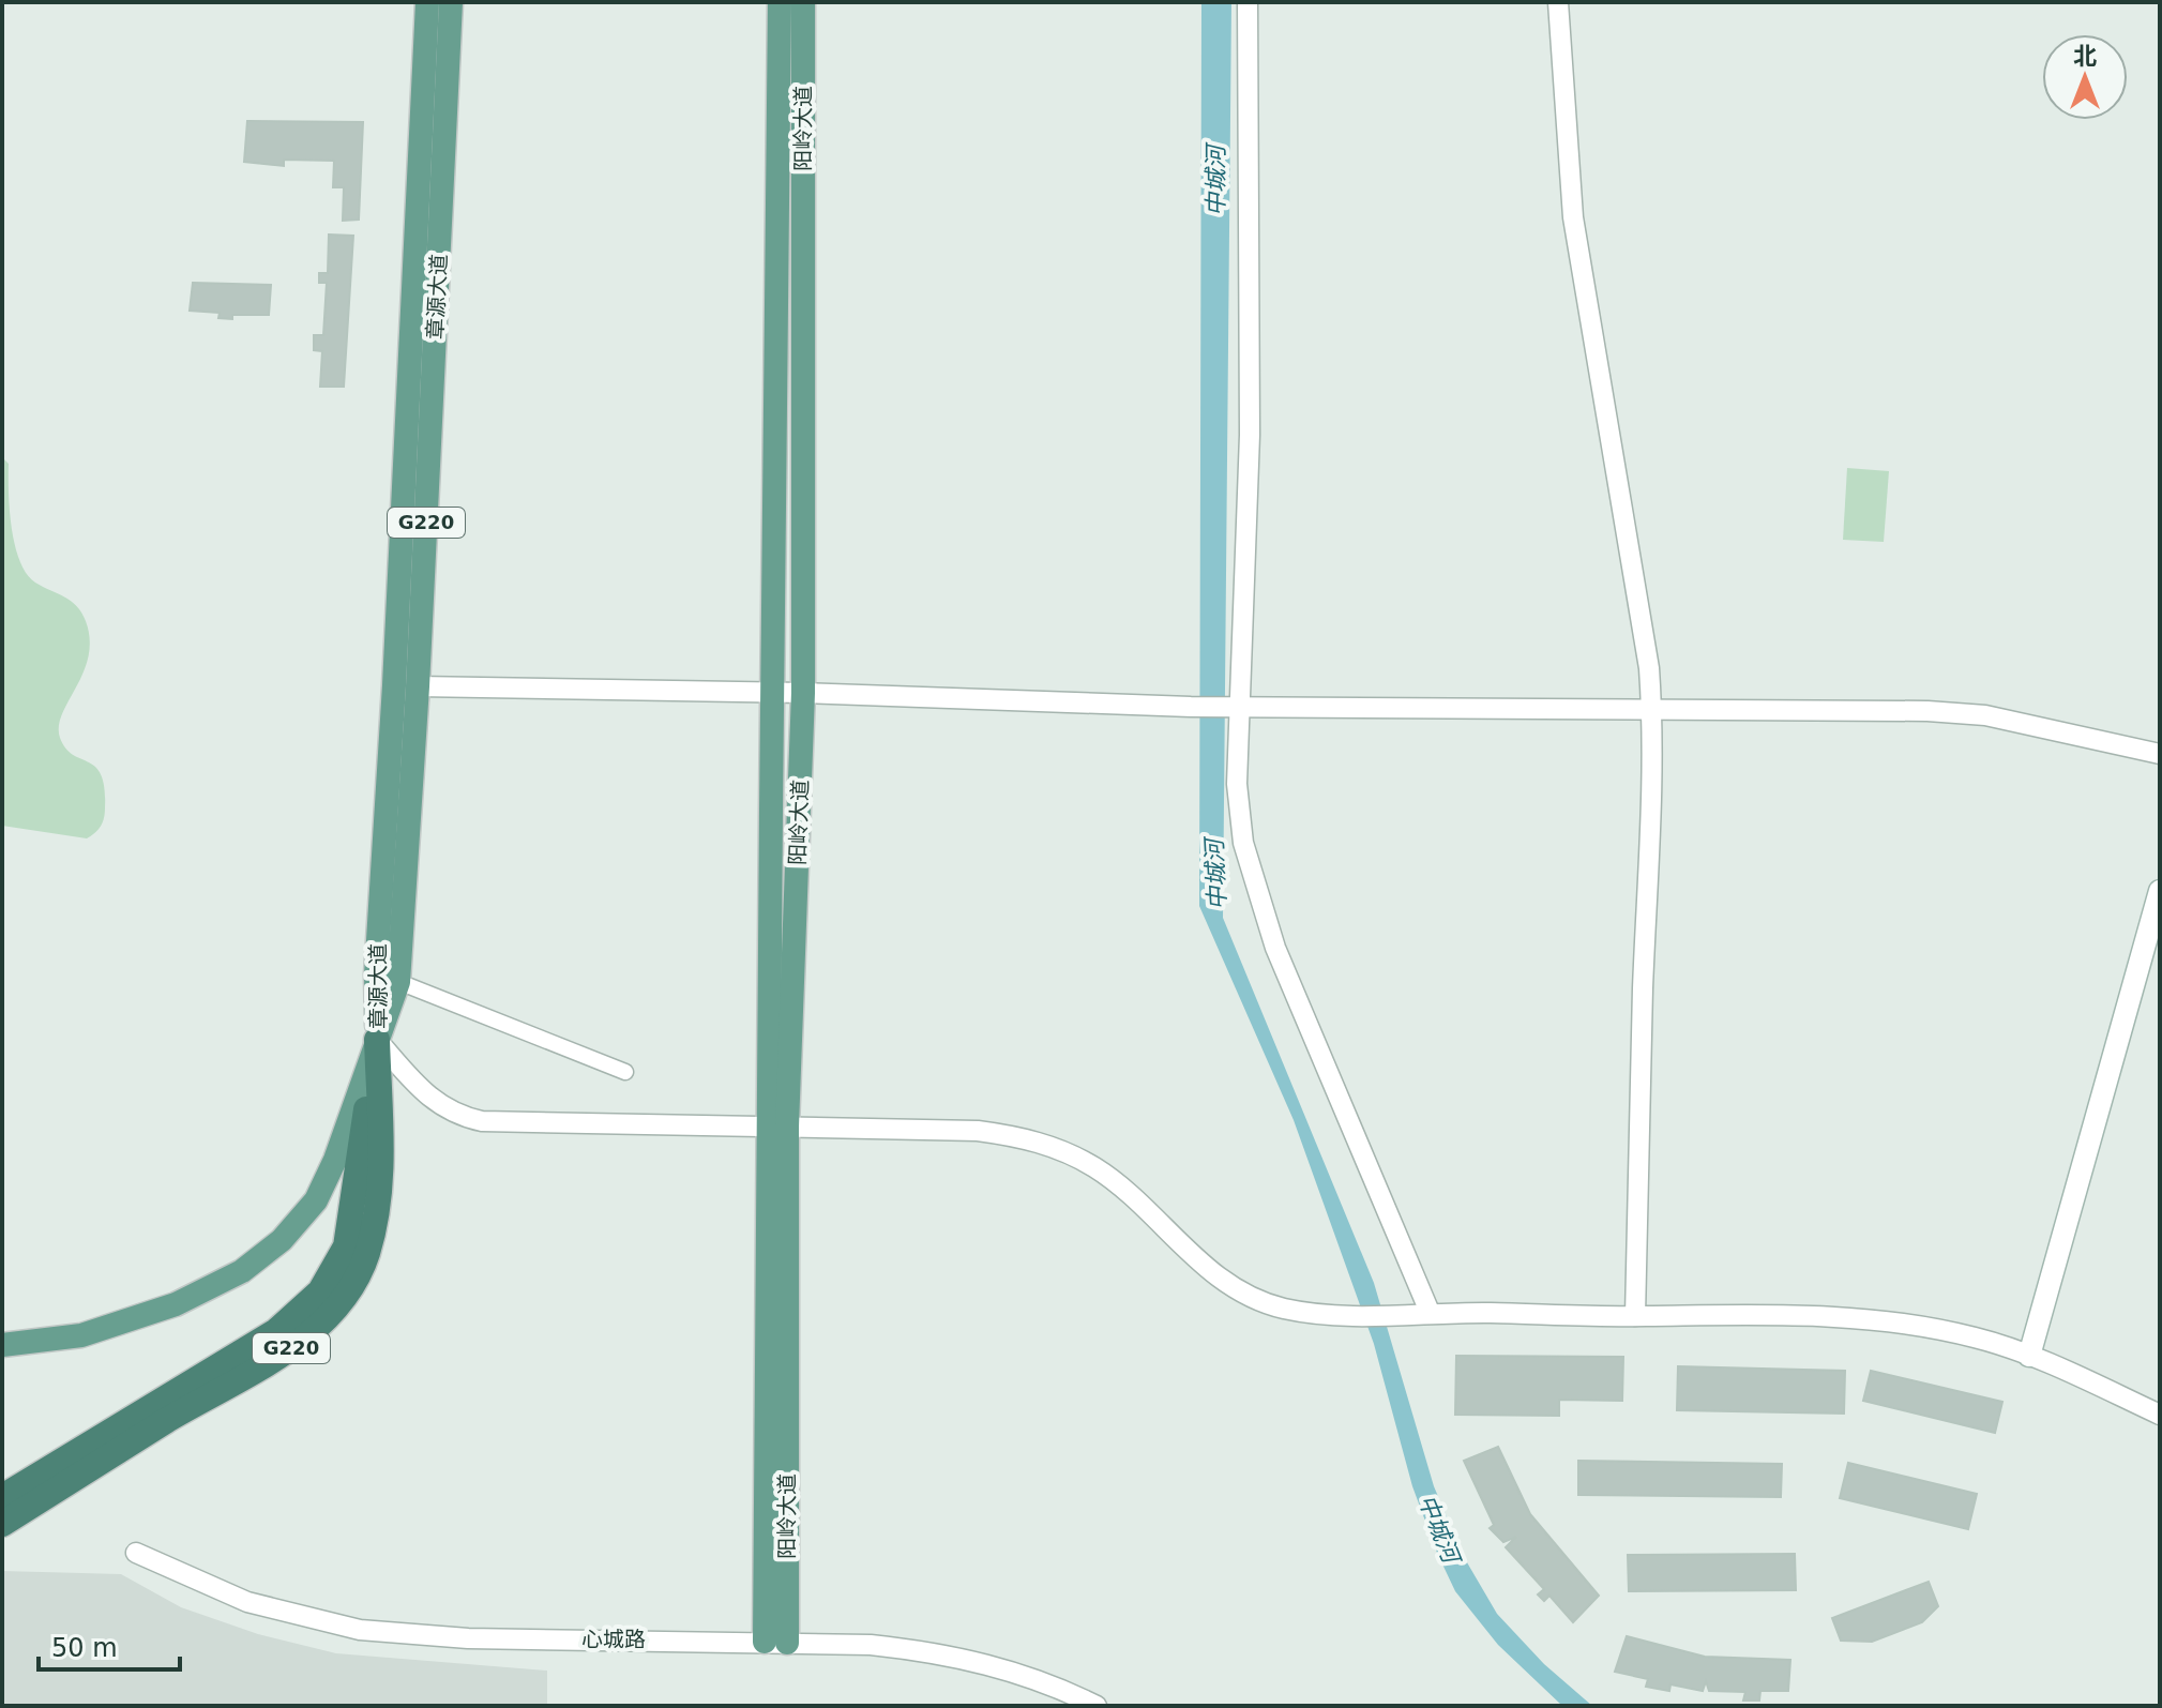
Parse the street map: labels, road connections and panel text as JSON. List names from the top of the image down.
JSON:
{
  "streets": {
    "highway": ["G220"],
    "main road": ["阳岭大道", "章源大道"],
    "street": ["心城路"]
  },
  "crossings": [
    ["阳岭大道", "心城路"],
    ["章源大道", "G220"]
  ],
  "water": ["中城河"],
  "scale_bar": "50 m",
  "north": "top"
}
